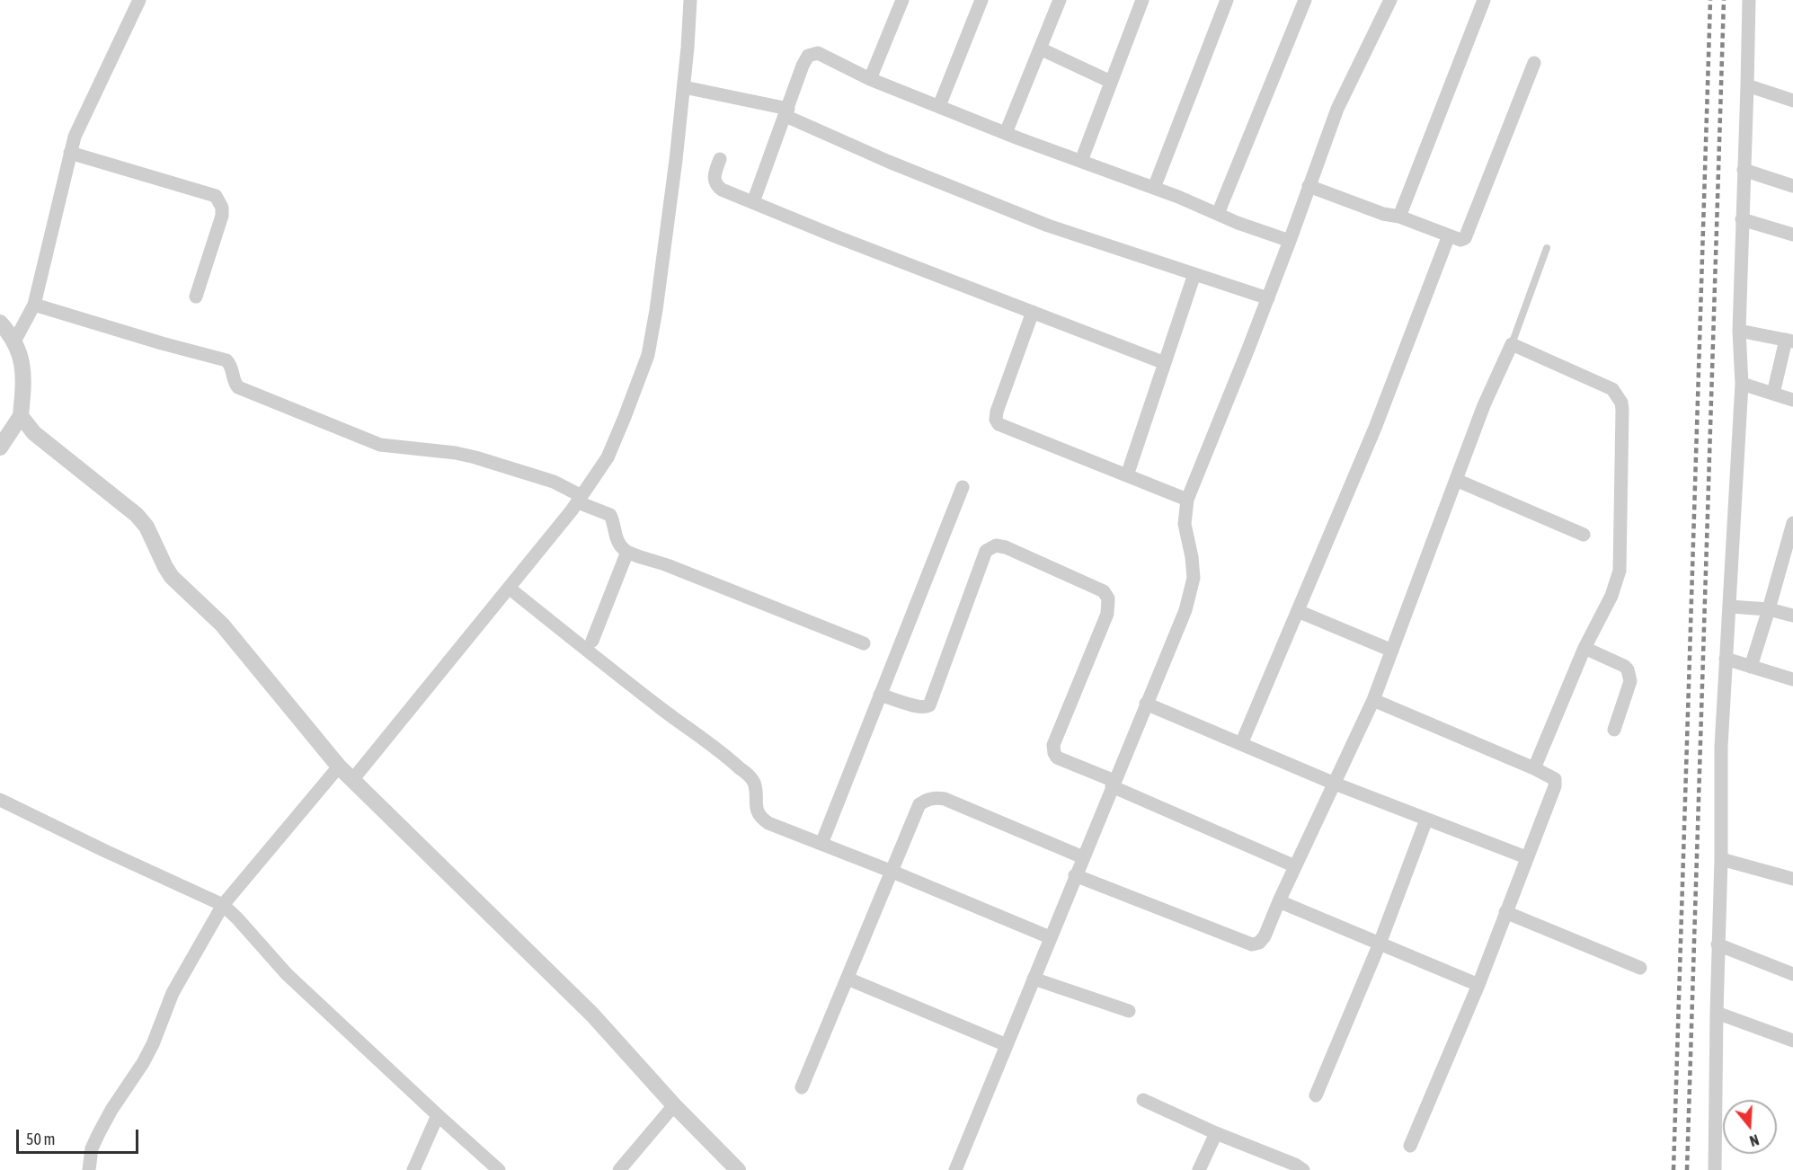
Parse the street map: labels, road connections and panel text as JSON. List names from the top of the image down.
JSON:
{
  "scale_bar": "50 m",
  "north": "bottom"
}
